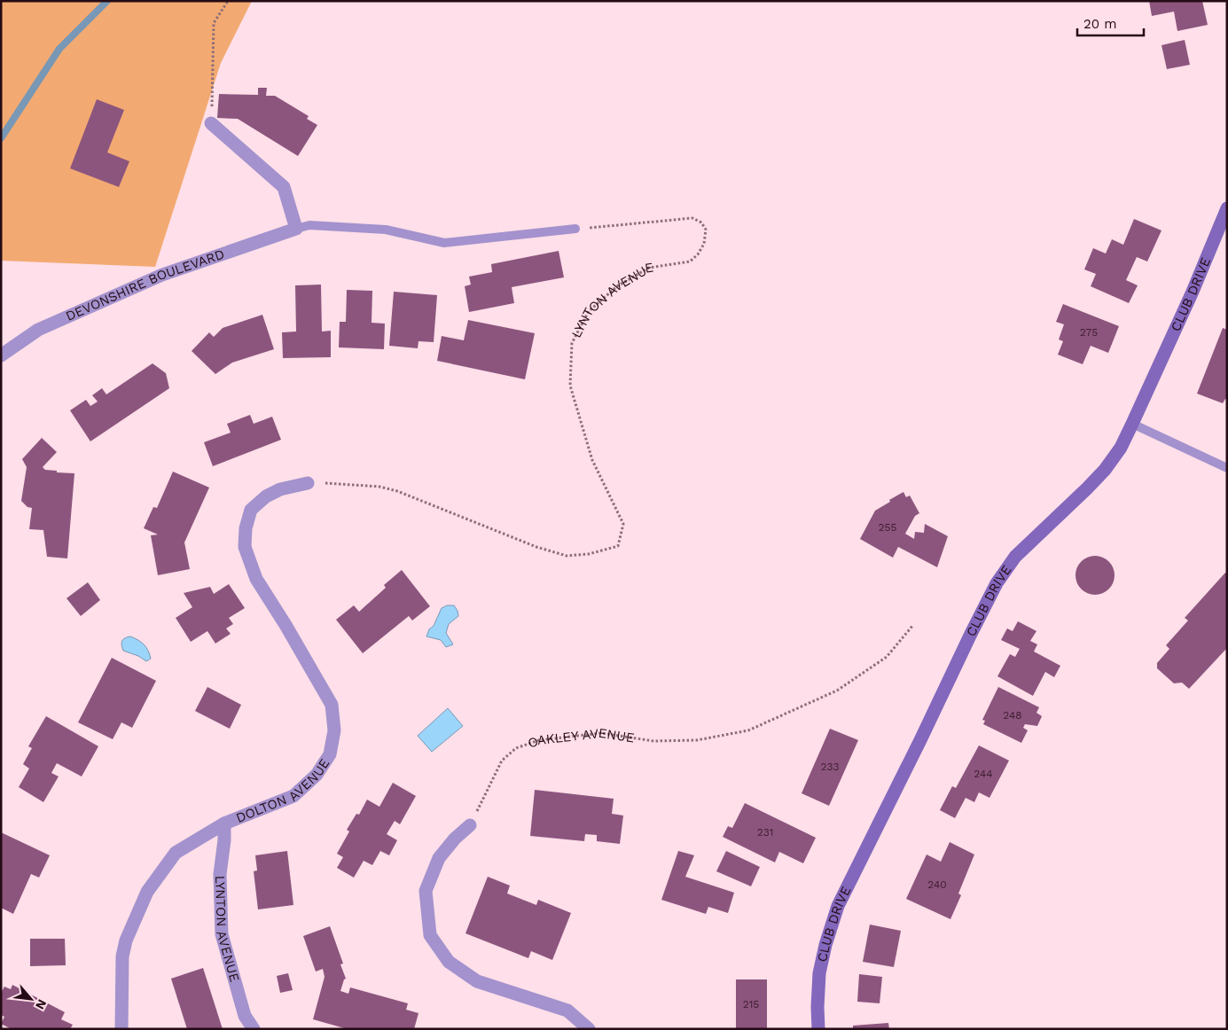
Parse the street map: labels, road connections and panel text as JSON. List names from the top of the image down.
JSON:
{
  "streets": {
    "street": [
      "DEVONSHIRE BOULEVARD",
      "CLUB DRIVE",
      "LYNTON AVENUE",
      "DOLTON AVENUE"
    ],
    "path": ["OAKLEY AVENUE"]
  },
  "crossings": [
    ["LYNTON AVENUE", "DOLTON AVENUE"]
  ],
  "house_numbers": [
    "275",
    "255",
    "248",
    "233",
    "244",
    "231",
    "240",
    "215"
  ],
  "scale_bar": "20 m",
  "north": "bottom right"
}
